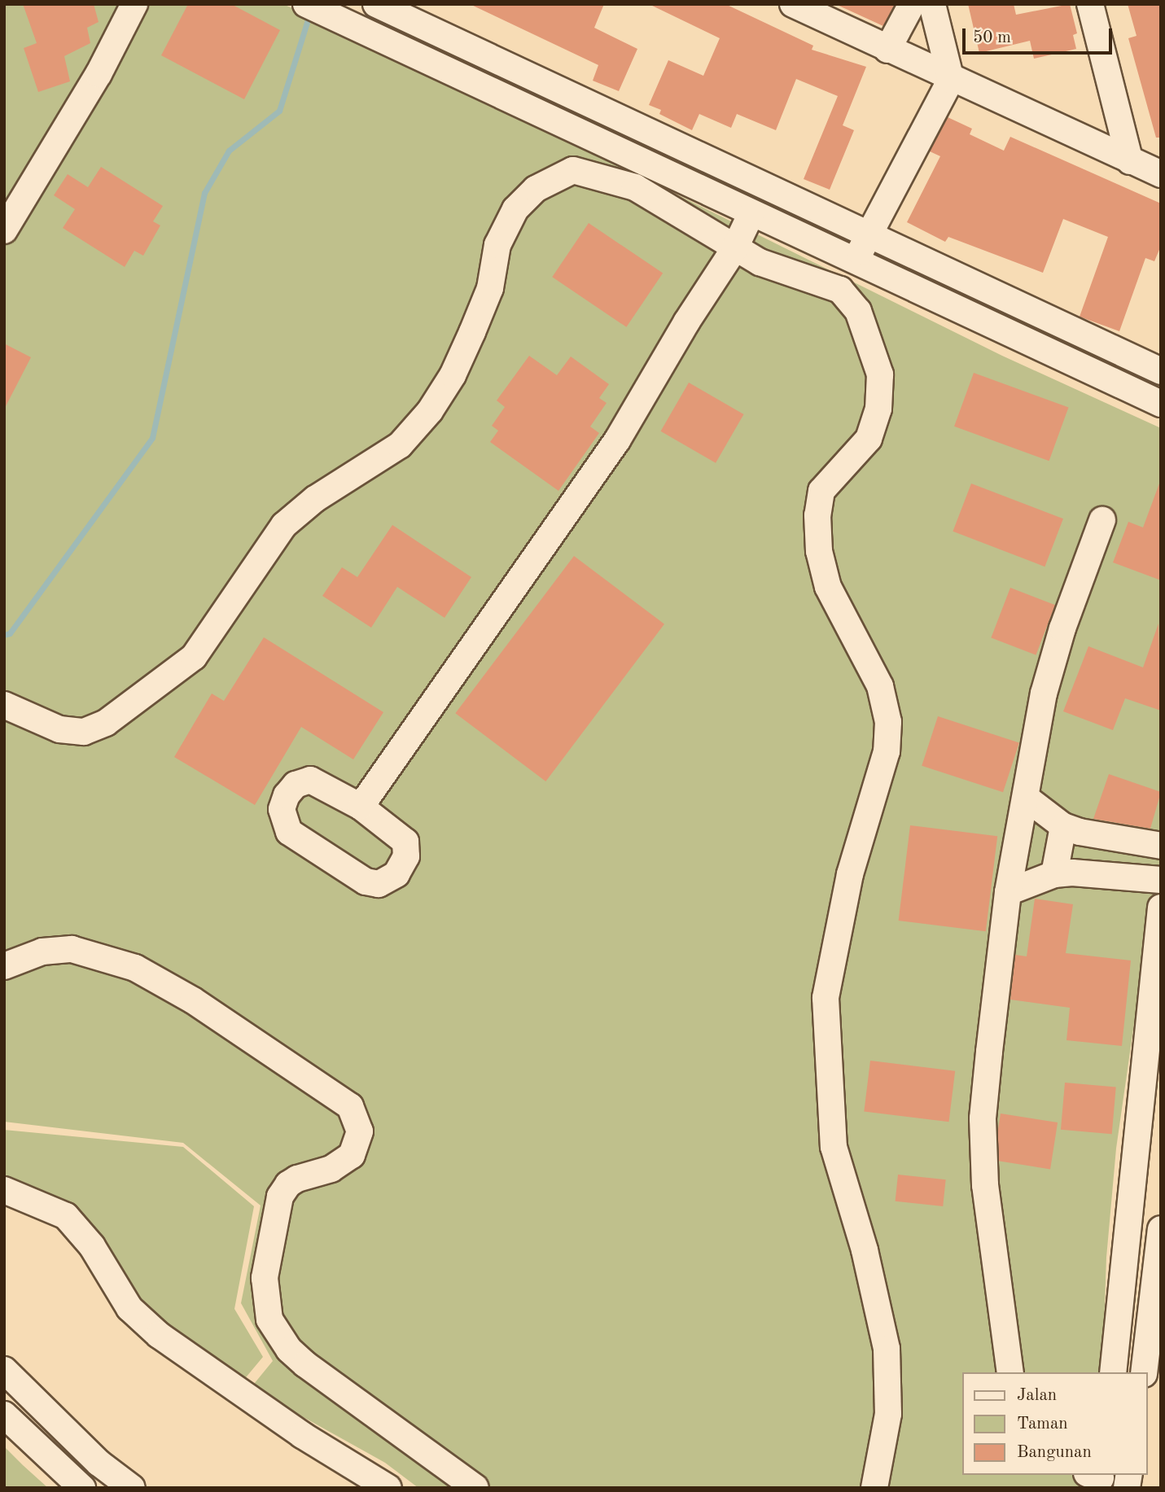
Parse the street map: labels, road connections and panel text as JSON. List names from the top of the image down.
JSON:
{
  "legend": ["Jalan", "Taman", "Bangunan"],
  "scale_bar": "50 m"
}
